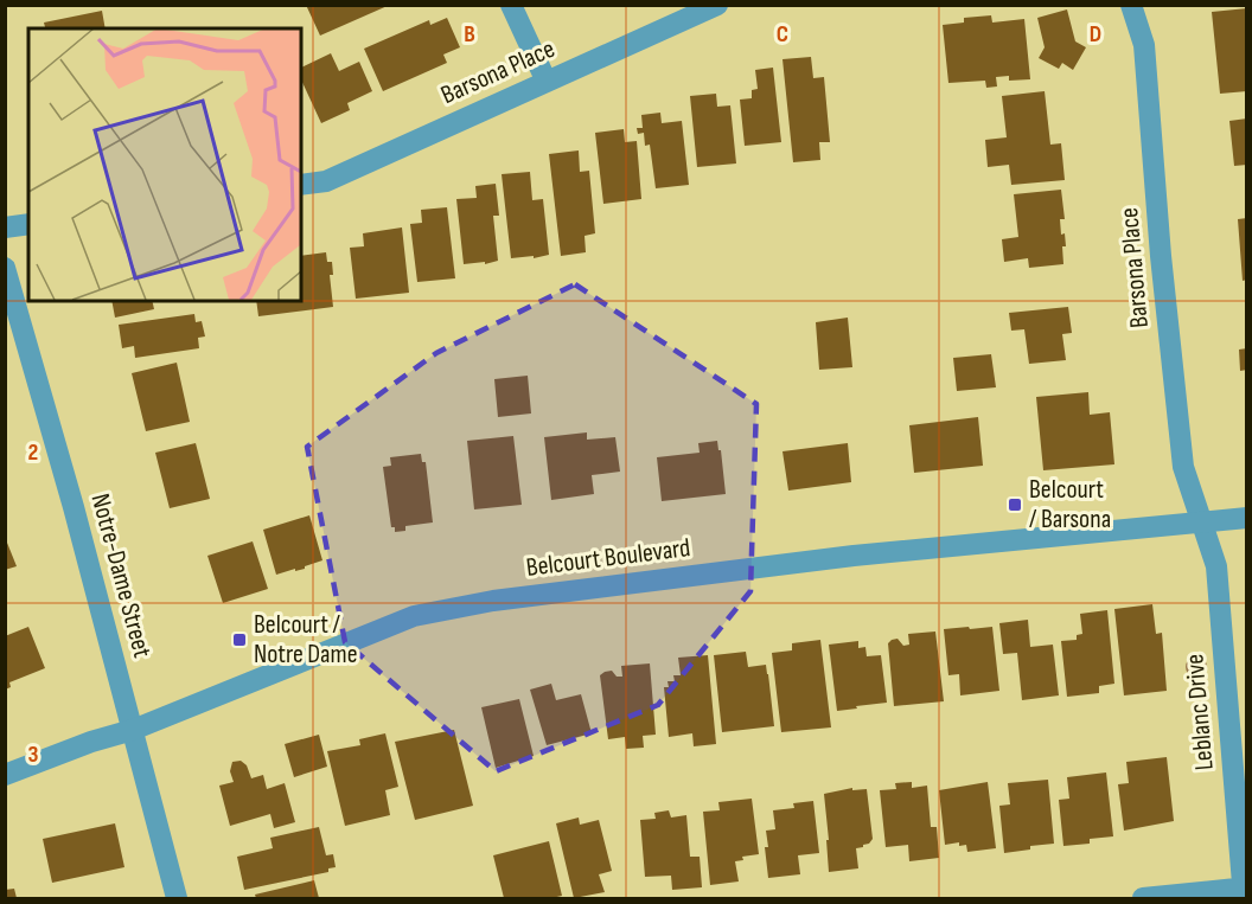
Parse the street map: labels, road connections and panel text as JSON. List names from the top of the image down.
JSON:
{
  "streets": {
    "street": [
      "Barsona Place",
      "Belcourt Boulevard",
      "Notre-Dame Street",
      "Leblanc Drive"
    ]
  },
  "crossings": [
    ["Barsona Place", "Belcourt Boulevard"],
    ["Barsona Place", "Leblanc Drive"],
    ["Belcourt Boulevard", "Notre-Dame Street"],
    ["Belcourt Boulevard", "Leblanc Drive"]
  ],
  "places": {
    "transit": ["Belcourt / Barsona", "Belcourt / Notre Dame"]
  },
  "grid": {
    "columns": ["B", "C", "D"],
    "rows": ["2", "3"]
  }
}
